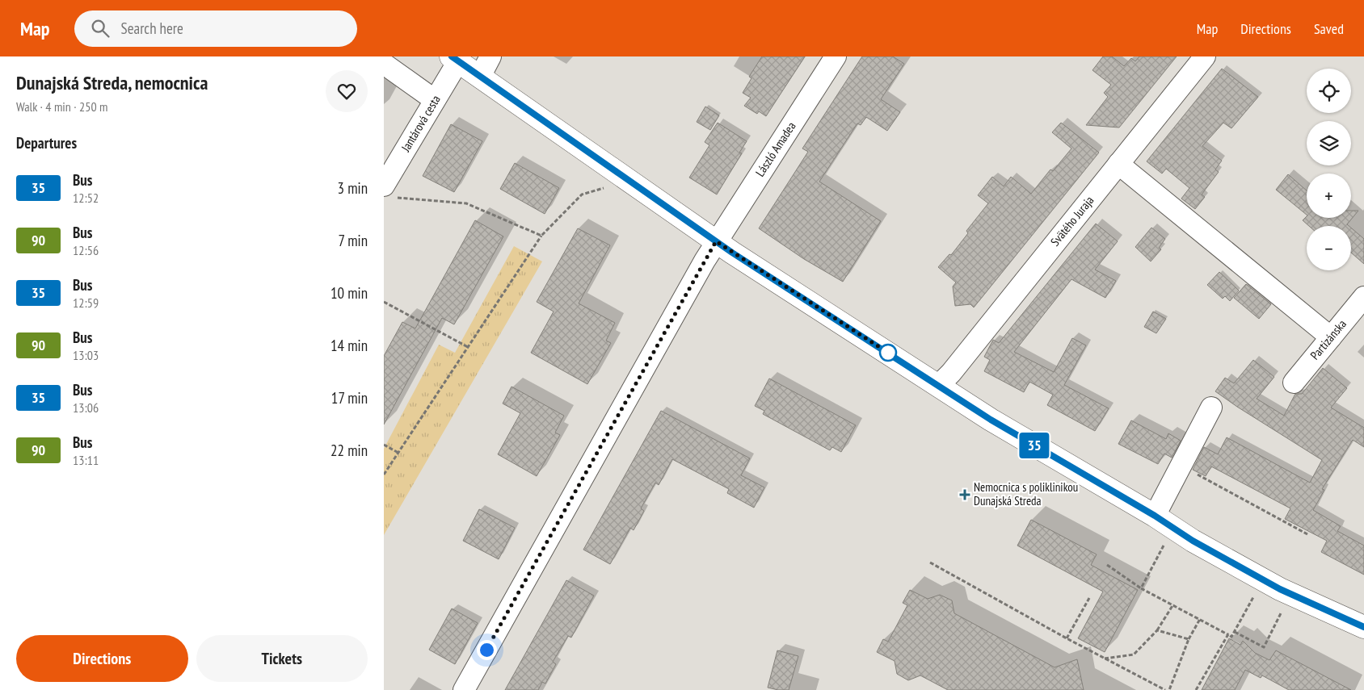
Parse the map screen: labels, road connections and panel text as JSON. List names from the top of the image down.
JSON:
{
  "streets": {
    "street": [
      "Jantárová cesta",
      "László Amadea",
      "Svätého Juraja",
      "Partizánska"
    ]
  },
  "places": {
    "health": ["Nemocnica s poliklinikou Dunajská Streda"]
  },
  "lines": ["bus line 35"],
  "page": {
    "header": "Map",
    "search": "Search here",
    "nav": ["Map", "Directions", "Saved"],
    "heading": [
      ["Dunajská Streda, nemocnica", "Walk · 4 min · 250 m"],
      "Departures"
    ],
    "on_map": "35",
    "map_buttons": ["+", "−"],
    "list": [
      {
        "mark": "35",
        "name": "Bus",
        "note": "12:52",
        "value": "3 min"
      },
      {
        "mark": "90",
        "name": "Bus",
        "note": "12:56",
        "value": "7 min"
      },
      {
        "mark": "35",
        "name": "Bus",
        "note": "12:59",
        "value": "10 min"
      },
      {
        "mark": "90",
        "name": "Bus",
        "note": "13:03",
        "value": "14 min"
      },
      {
        "mark": "35",
        "name": "Bus",
        "note": "13:06",
        "value": "17 min"
      },
      {
        "mark": "90",
        "name": "Bus",
        "note": "13:11",
        "value": "22 min"
      }
    ],
    "buttons": ["Directions", "Tickets"]
  }
}
